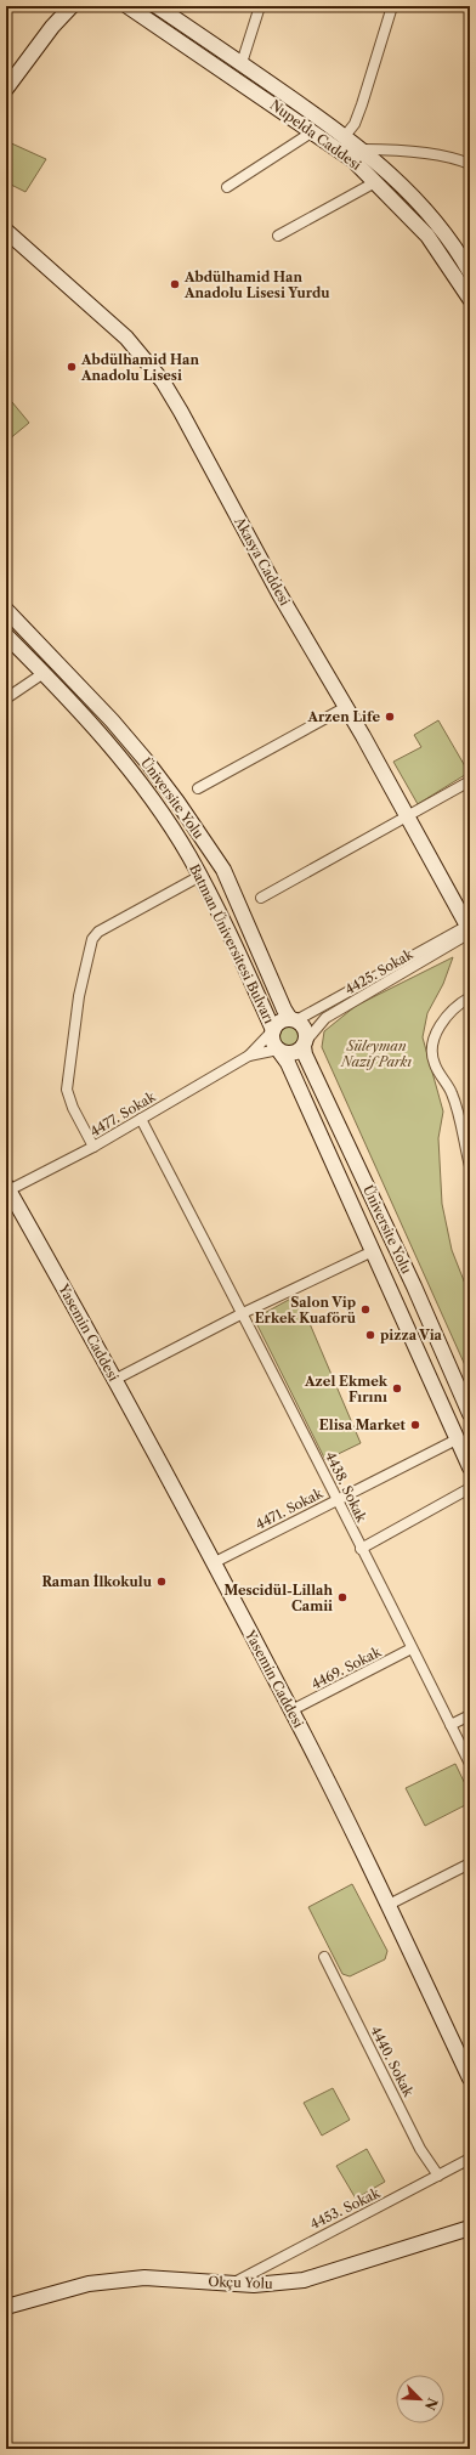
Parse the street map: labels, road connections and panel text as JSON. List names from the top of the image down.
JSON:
{
  "streets": {
    "street": [
      "Nupelda Caddesi",
      "Akasya Caddesi",
      "Üniversite Yolu",
      "Batman Üniversitesi Bulvarı",
      "4425. Sokak",
      "4477. Sokak",
      "Yasemin Caddesi",
      "4438. Sokak",
      "4471. Sokak",
      "4469. Sokak",
      "4440. Sokak",
      "4453. Sokak",
      "Okçu Yolu"
    ]
  },
  "crossings": [
    ["Akasya Caddesi", "4425. Sokak"],
    ["Üniversite Yolu", "Batman Üniversitesi Bulvarı"],
    ["Üniversite Yolu", "4425. Sokak"],
    ["Batman Üniversitesi Bulvarı", "4425. Sokak"],
    ["4477. Sokak", "Yasemin Caddesi"],
    ["4477. Sokak", "4438. Sokak"],
    ["Yasemin Caddesi", "4471. Sokak"],
    ["Yasemin Caddesi", "4469. Sokak"],
    ["4438. Sokak", "4471. Sokak"],
    ["4438. Sokak", "4469. Sokak"],
    ["4440. Sokak", "4453. Sokak"],
    ["4453. Sokak", "Okçu Yolu"]
  ],
  "parks": ["Süleyman Nazif Parkı"],
  "places": [
    "Abdülhamid Han Anadolu Lisesi Yurdu",
    "Abdülhamid Han Anadolu Lisesi",
    "Arzen Life",
    "Salon Vip Erkek Kuaförü",
    "pizza Via",
    "Azel Ekmek Fırını",
    "Elisa Market",
    "Raman İlkokulu",
    "Mescidül-Lillah Camii"
  ],
  "north": "bottom right"
}
